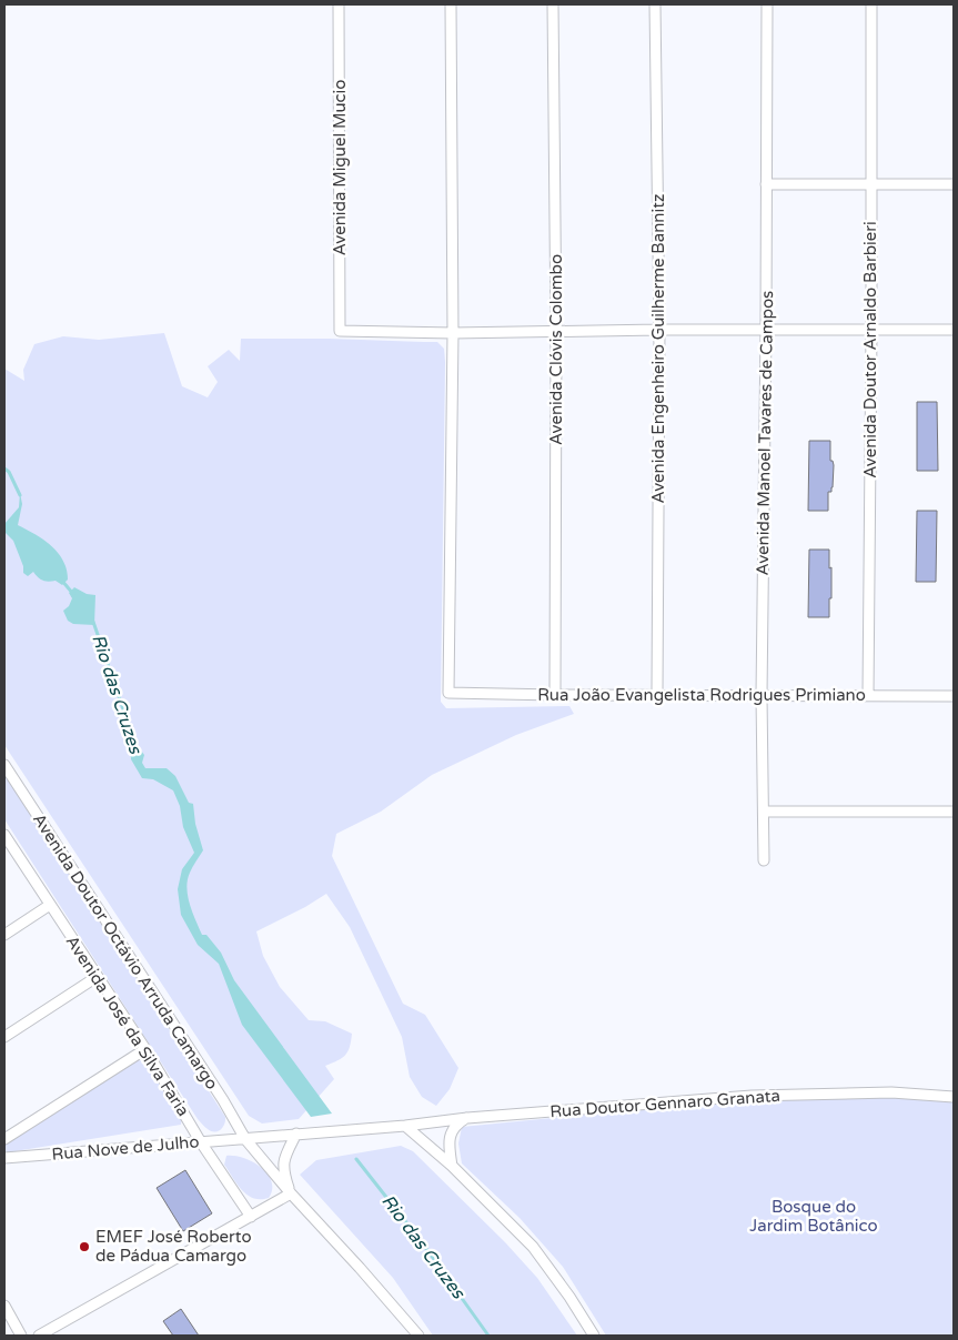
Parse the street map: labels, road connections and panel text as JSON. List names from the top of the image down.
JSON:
{
  "streets": {
    "street": [
      "Avenida Miguel Mucio",
      "Avenida Engenheiro Guilherme Bannitz",
      "Avenida Clóvis Colombo",
      "Avenida Doutor Arnaldo Barbieri",
      "Avenida Manoel Tavares de Campos",
      "Rua João Evangelista Rodrigues Primiano",
      "Avenida Doutor Octávio Arruda Camargo",
      "Avenida José da Silva Faria",
      "Rua Doutor Gennaro Granata",
      "Rua Nove de Julho"
    ]
  },
  "crossings": [
    ["Avenida Miguel Mucio", "Rua João Evangelista Rodrigues Primiano"],
    ["Avenida Engenheiro Guilherme Bannitz", "Rua João Evangelista Rodrigues Primiano"],
    ["Avenida Clóvis Colombo", "Rua João Evangelista Rodrigues Primiano"],
    ["Avenida Doutor Arnaldo Barbieri", "Rua João Evangelista Rodrigues Primiano"],
    ["Avenida Manoel Tavares de Campos", "Rua João Evangelista Rodrigues Primiano"],
    ["Avenida Doutor Octávio Arruda Camargo", "Rua Nove de Julho"],
    ["Avenida José da Silva Faria", "Rua Nove de Julho"]
  ],
  "water": ["Rio das Cruzes"],
  "parks": ["Bosque do Jardim Botânico"],
  "places": ["EMEF José Roberto de Pádua Camargo"]
}
